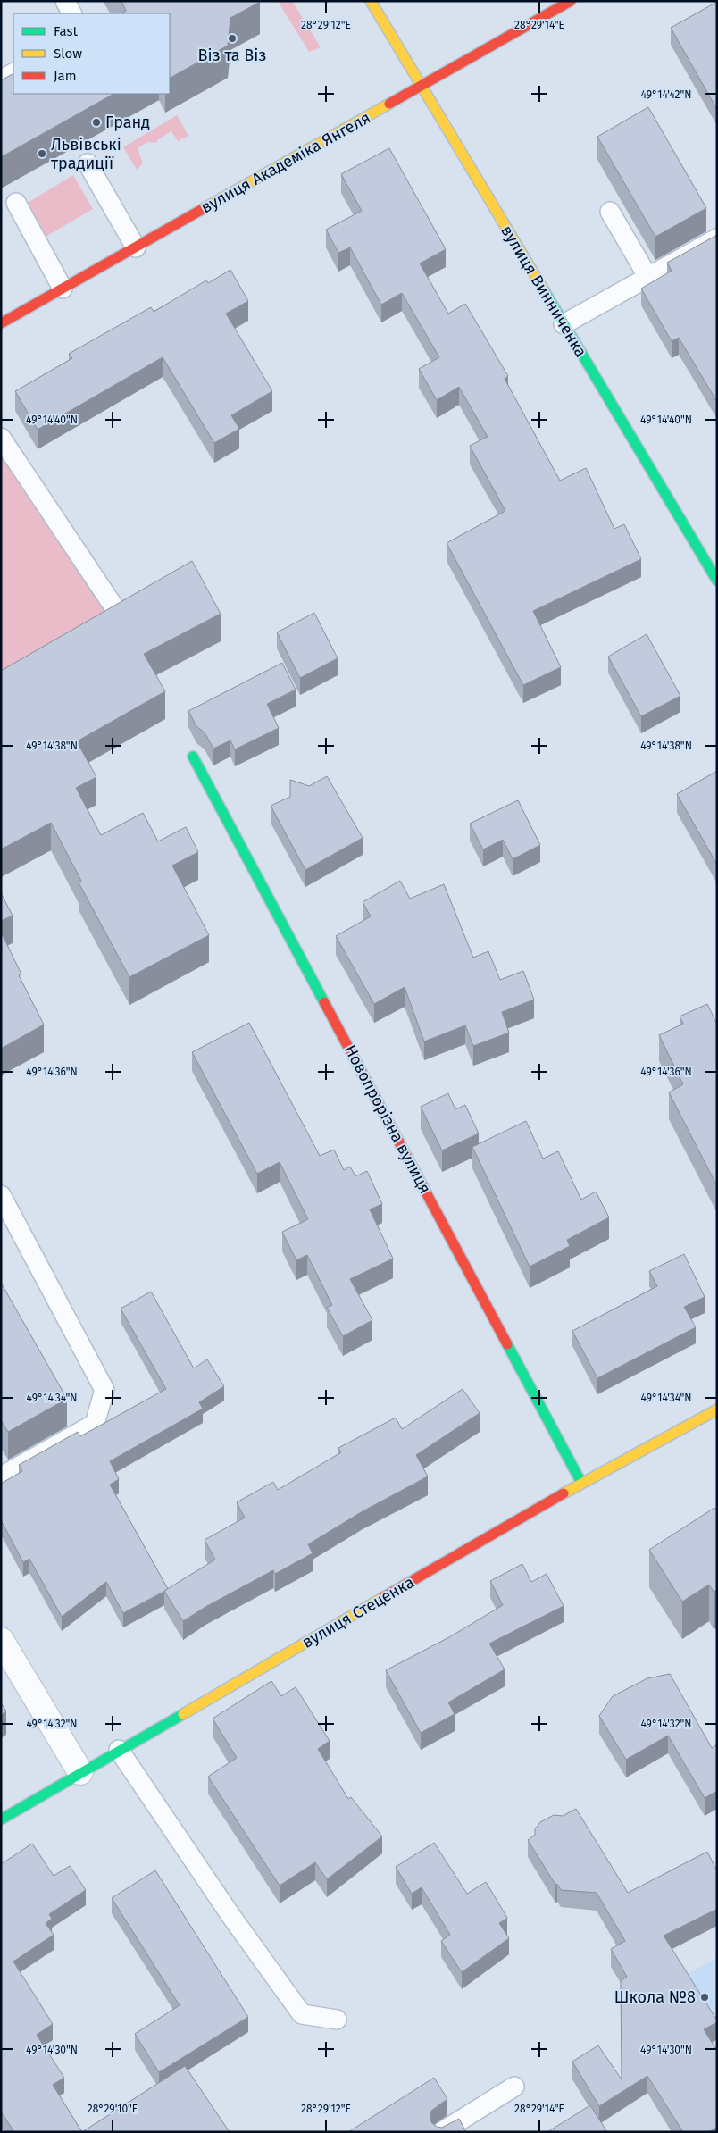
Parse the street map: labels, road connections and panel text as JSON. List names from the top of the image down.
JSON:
{
  "streets": {
    "street": [
      "вулиця Академіка Янгеля",
      "вулиця Винниченка",
      "Новопрорізна вулиця",
      "вулиця Стеценка"
    ]
  },
  "crossings": [
    ["вулиця Академіка Янгеля", "вулиця Винниченка"],
    ["Новопрорізна вулиця", "вулиця Стеценка"]
  ],
  "places": [
    "Віз та Віз",
    "Гранд",
    "Львівські традиції",
    "Школа №8"
  ],
  "legend": ["Fast", "Slow", "Jam"],
  "coordinates": [
    "28°29'12\"E",
    "28°29'14\"E",
    "49°14'42\"N",
    "49°14'40\"N",
    "49°14'38\"N",
    "49°14'36\"N",
    "49°14'34\"N",
    "49°14'32\"N",
    "49°14'30\"N",
    "28°29'10\"E"
  ]
}
